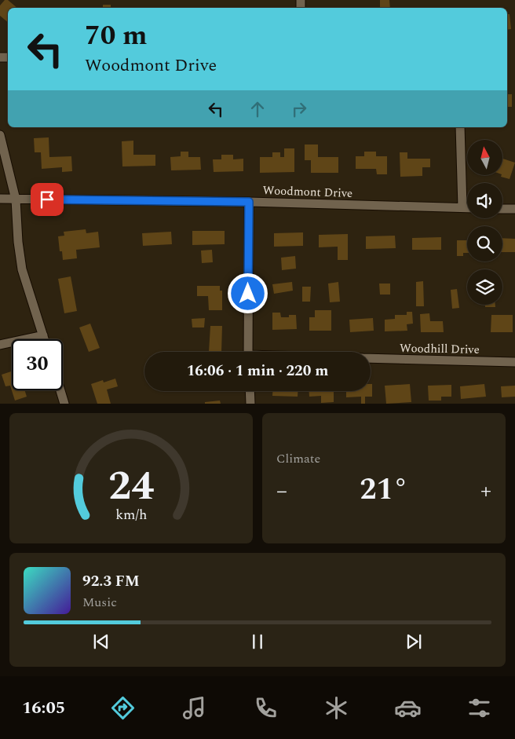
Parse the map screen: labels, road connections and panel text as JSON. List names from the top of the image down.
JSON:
{
  "streets": {
    "street": ["Woodmont Drive", "Woodhill Drive"]
  },
  "north": "top",
  "page": {
    "turn": ["70 m", "Woodmont Drive"],
    "limit": "30",
    "trip": "16:06 · 1 min · 220 m",
    "tile": "Climate",
    "heat": ["−", "21°", "+"],
    "song": ["92.3 FM", "Music"],
    "tabs": "16:05",
    "gauge": ["24", "km/h"]
  }
}
